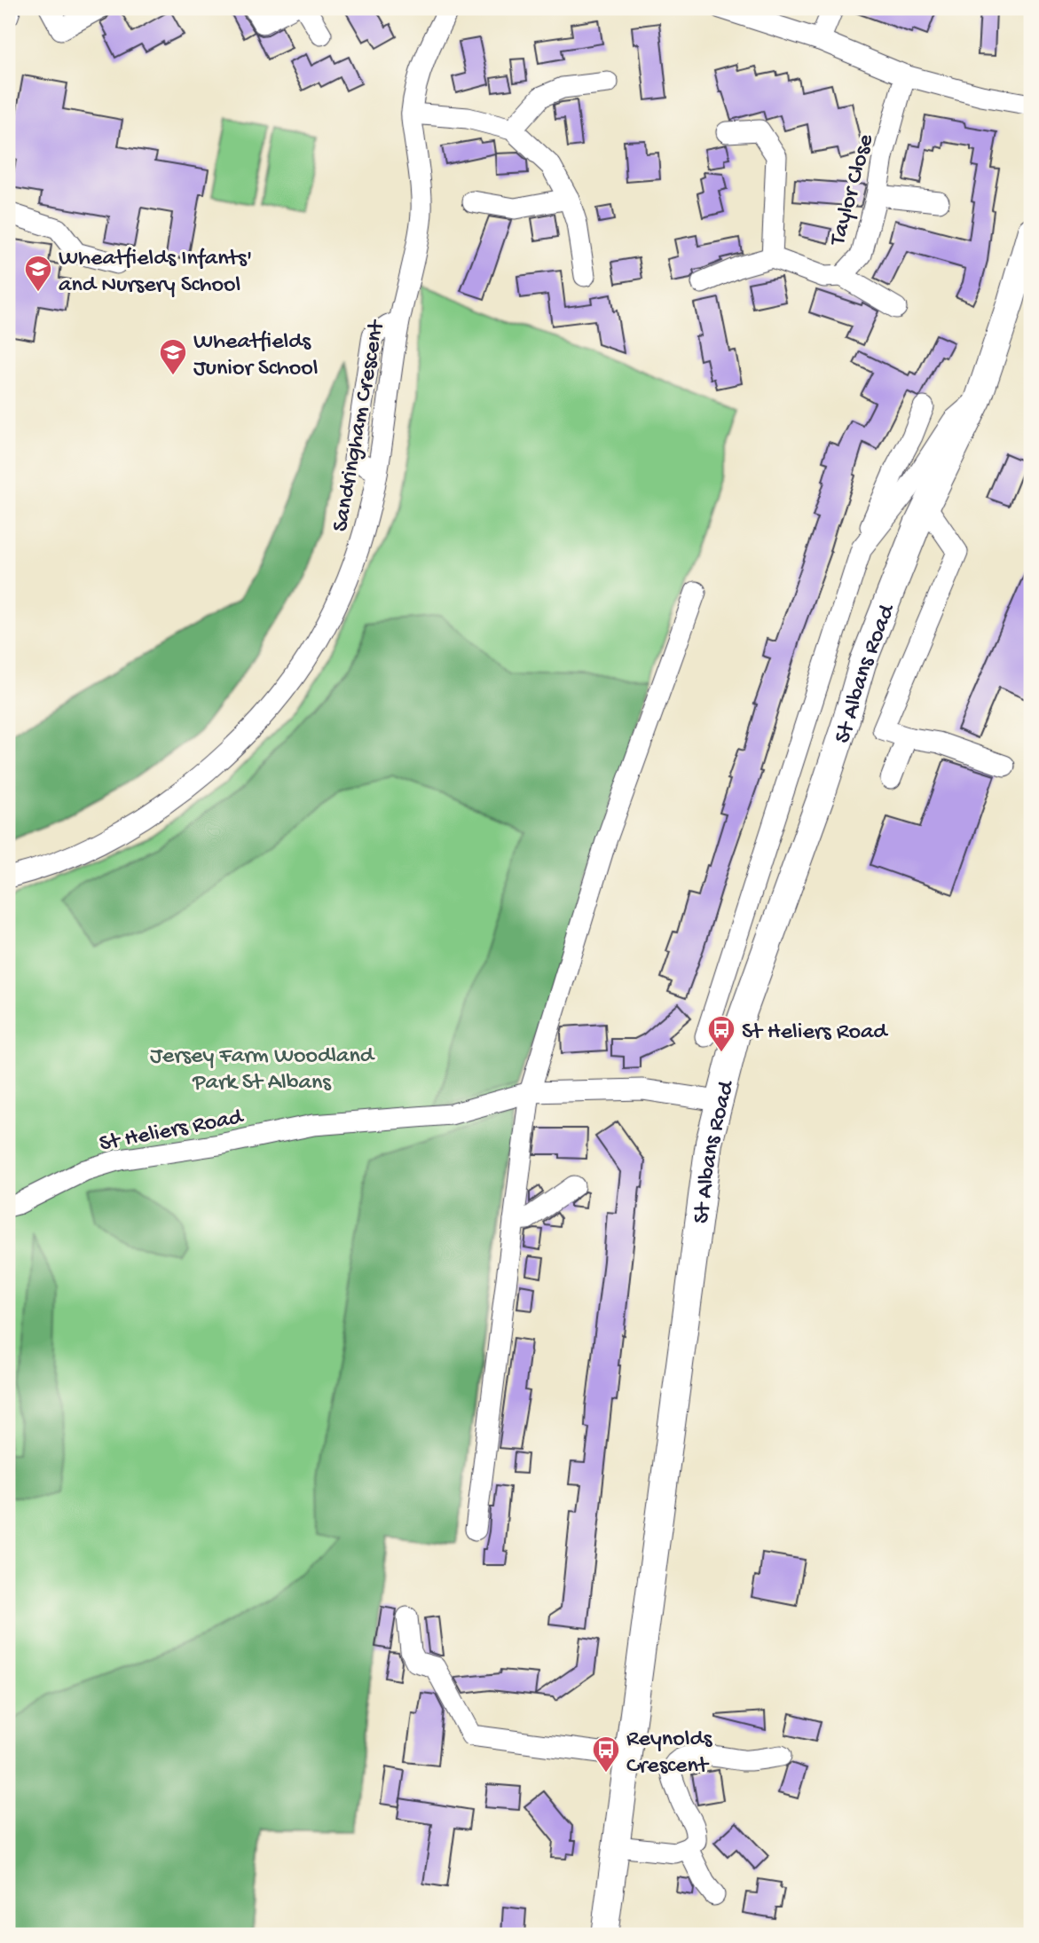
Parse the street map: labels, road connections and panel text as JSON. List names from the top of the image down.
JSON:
{
  "streets": {
    "main road": ["St Albans Road"],
    "street": ["Taylor Close", "Sandringham Crescent", "St Heliers Road"]
  },
  "crossings": [
    ["St Albans Road", "St Heliers Road"]
  ],
  "parks": ["Jersey Farm Woodland Park St Albans"],
  "places": {
    "school or university": ["Wheatfields Infants' and Nursery School", "Wheatfields Junior School"],
    "bus stop": ["St Heliers Road", "Reynolds Crescent"]
  }
}
